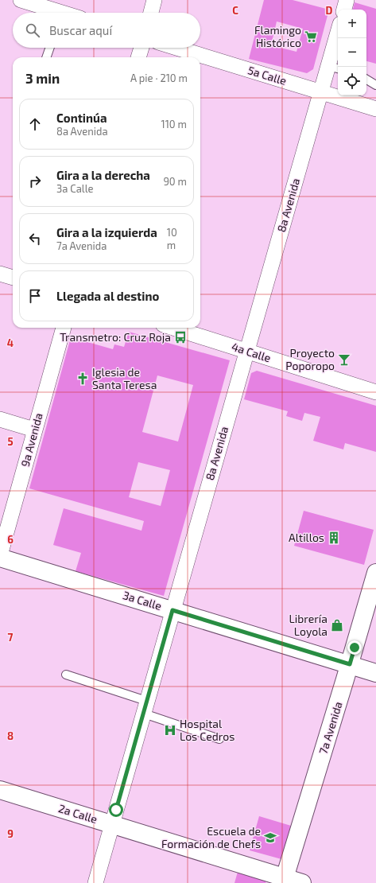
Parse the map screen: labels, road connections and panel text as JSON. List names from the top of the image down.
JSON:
{
  "streets": {
    "street": [
      "5a Calle",
      "8a Avenida",
      "4a Calle",
      "9a Avenida",
      "3a Calle",
      "7a Avenida",
      "2a Calle"
    ]
  },
  "crossings": [
    ["5a Calle", "8a Avenida"],
    ["8a Avenida", "4a Calle"],
    ["8a Avenida", "3a Calle"],
    ["8a Avenida", "2a Calle"],
    ["9a Avenida", "3a Calle"],
    ["3a Calle", "7a Avenida"],
    ["7a Avenida", "2a Calle"]
  ],
  "places": {
    "supermarket": ["Flamingo Histórico"],
    "bus stop": ["Transmetro: Cruz Roja"],
    "bar": ["Proyecto Poporopo"],
    "church": ["Iglesia de Santa Teresa"],
    "building": ["Altillos"],
    "shop": ["Librería Loyola"],
    "hospital": ["Hospital Los Cedros"],
    "school or university": ["Escuela de Formación de Chefs"]
  },
  "page": {
    "map_buttons": ["+", "−"],
    "search": "Buscar aquí",
    "heading": ["3 min", "A pie · 210 m"],
    "list": [
      ["Continúa", "8a Avenida", "110 m"],
      ["Gira a la derecha", "3a Calle", "90 m"],
      ["Gira a la izquierda", "7a Avenida", "10 m"],
      "Llegada al destino"
    ]
  },
  "grid": {
    "columns": ["C", "D"],
    "rows": [
      "4",
      "5",
      "6",
      "7",
      "8",
      "9"
    ]
  }
}
